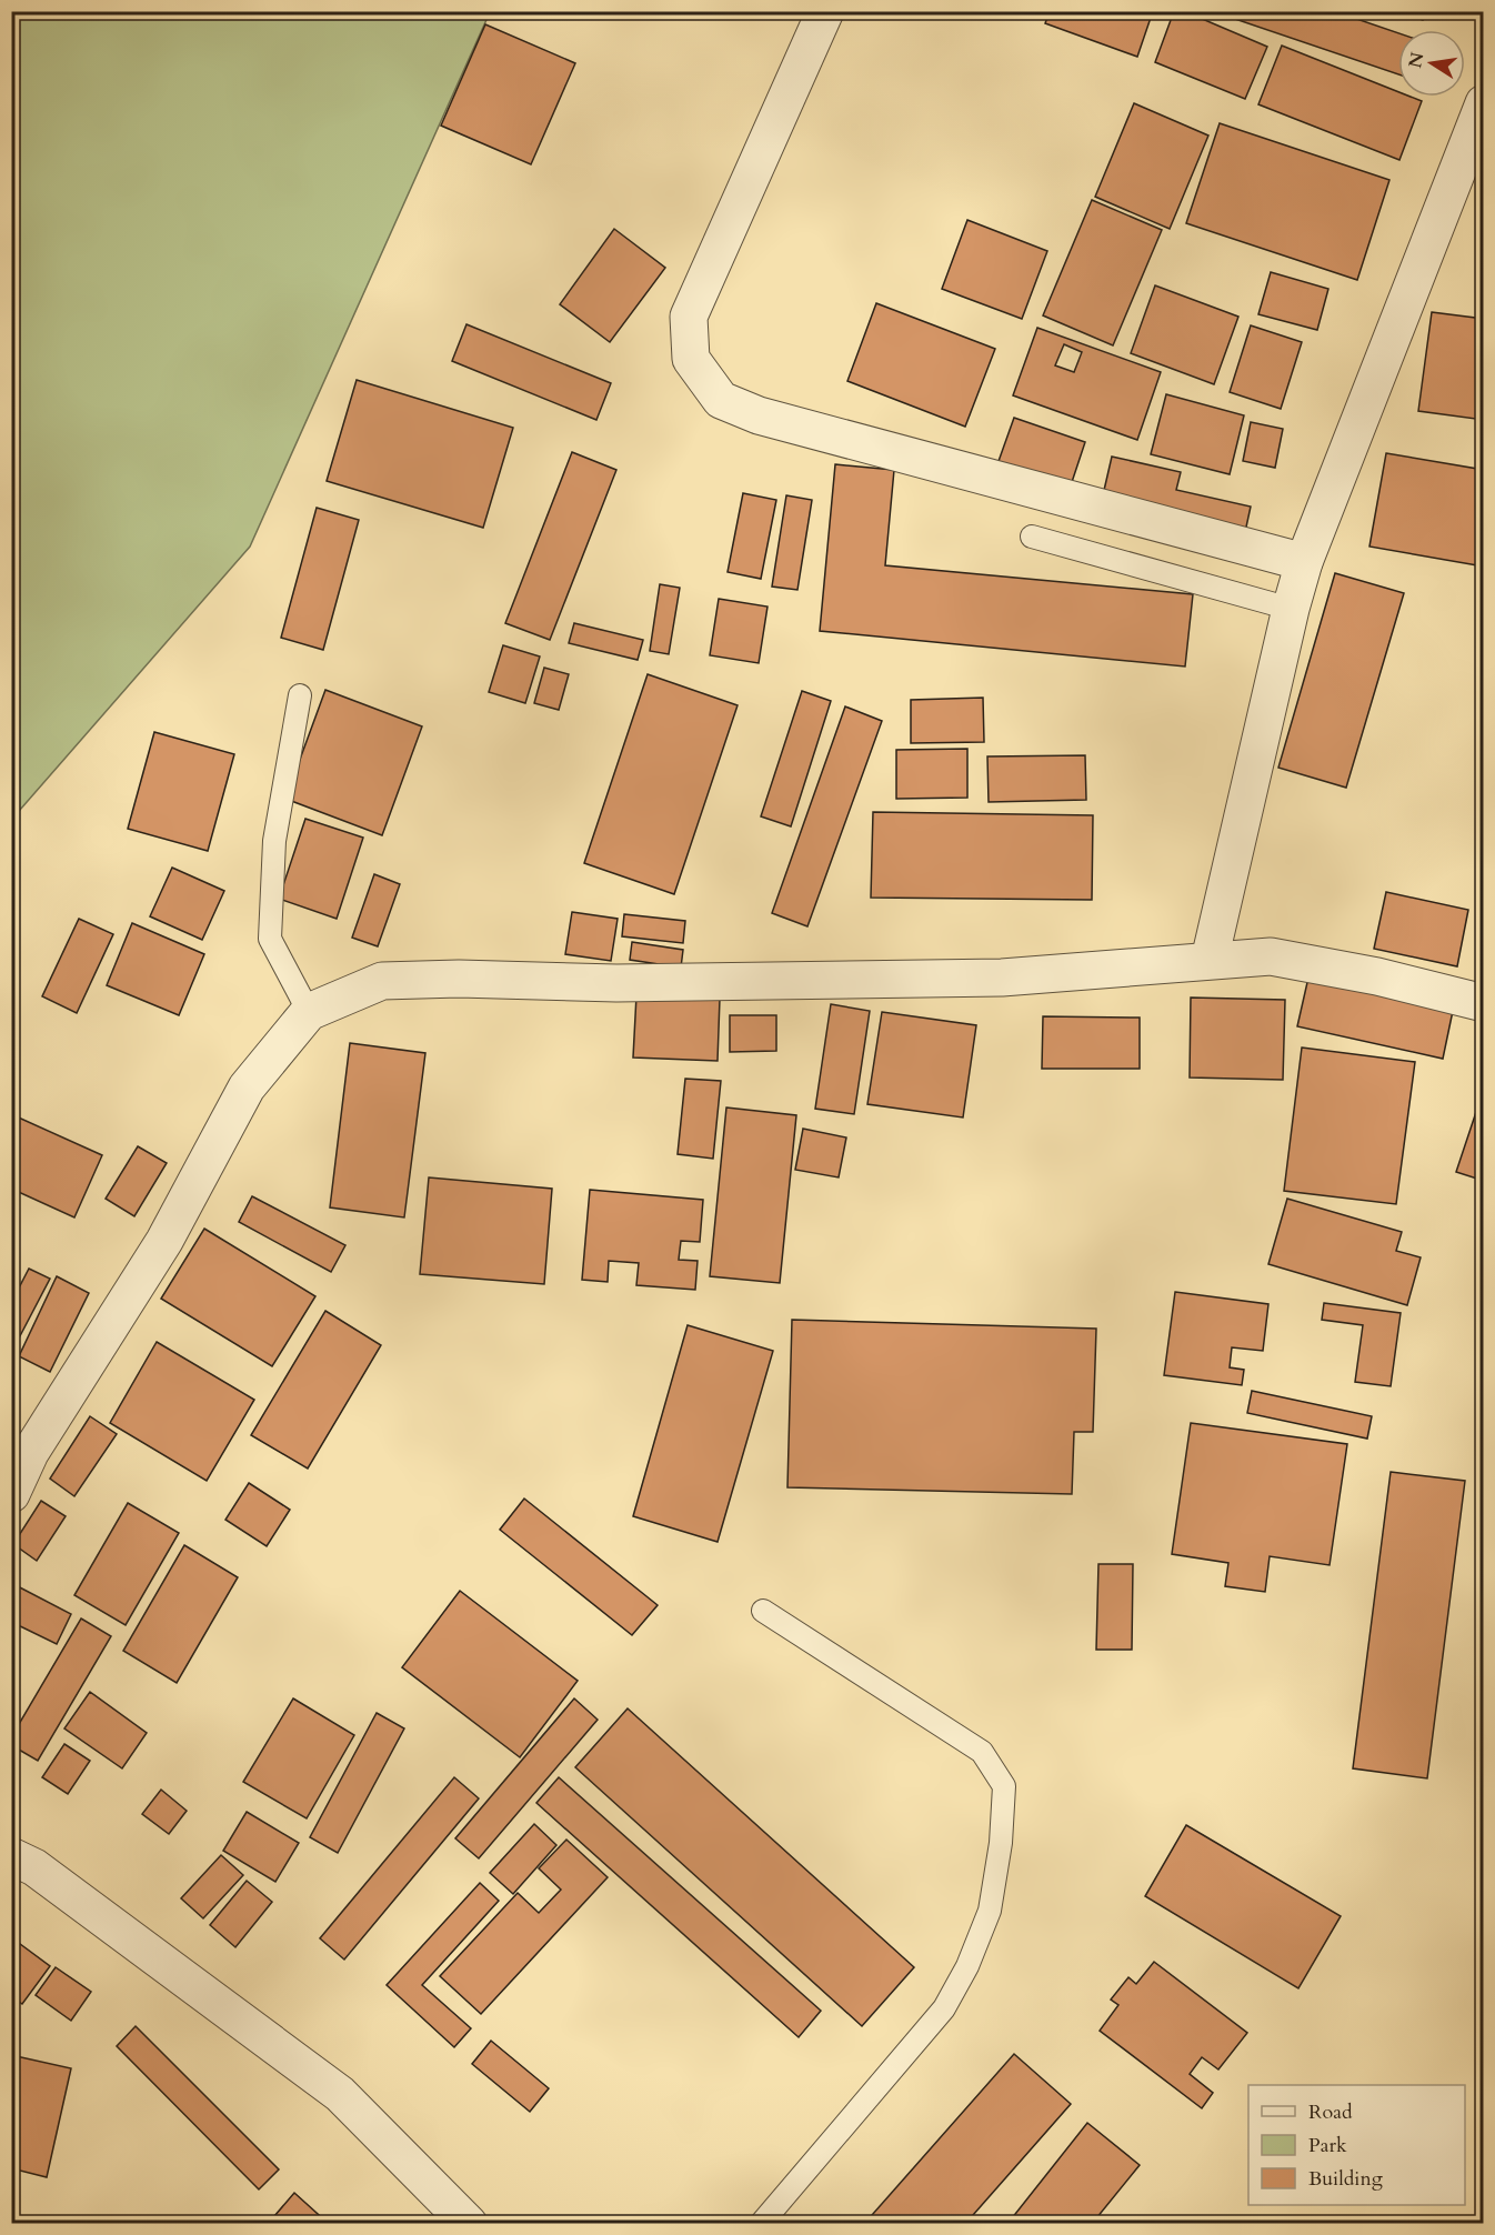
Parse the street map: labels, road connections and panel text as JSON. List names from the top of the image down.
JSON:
{
  "legend": ["Road", "Park", "Building"],
  "north": "left"
}
